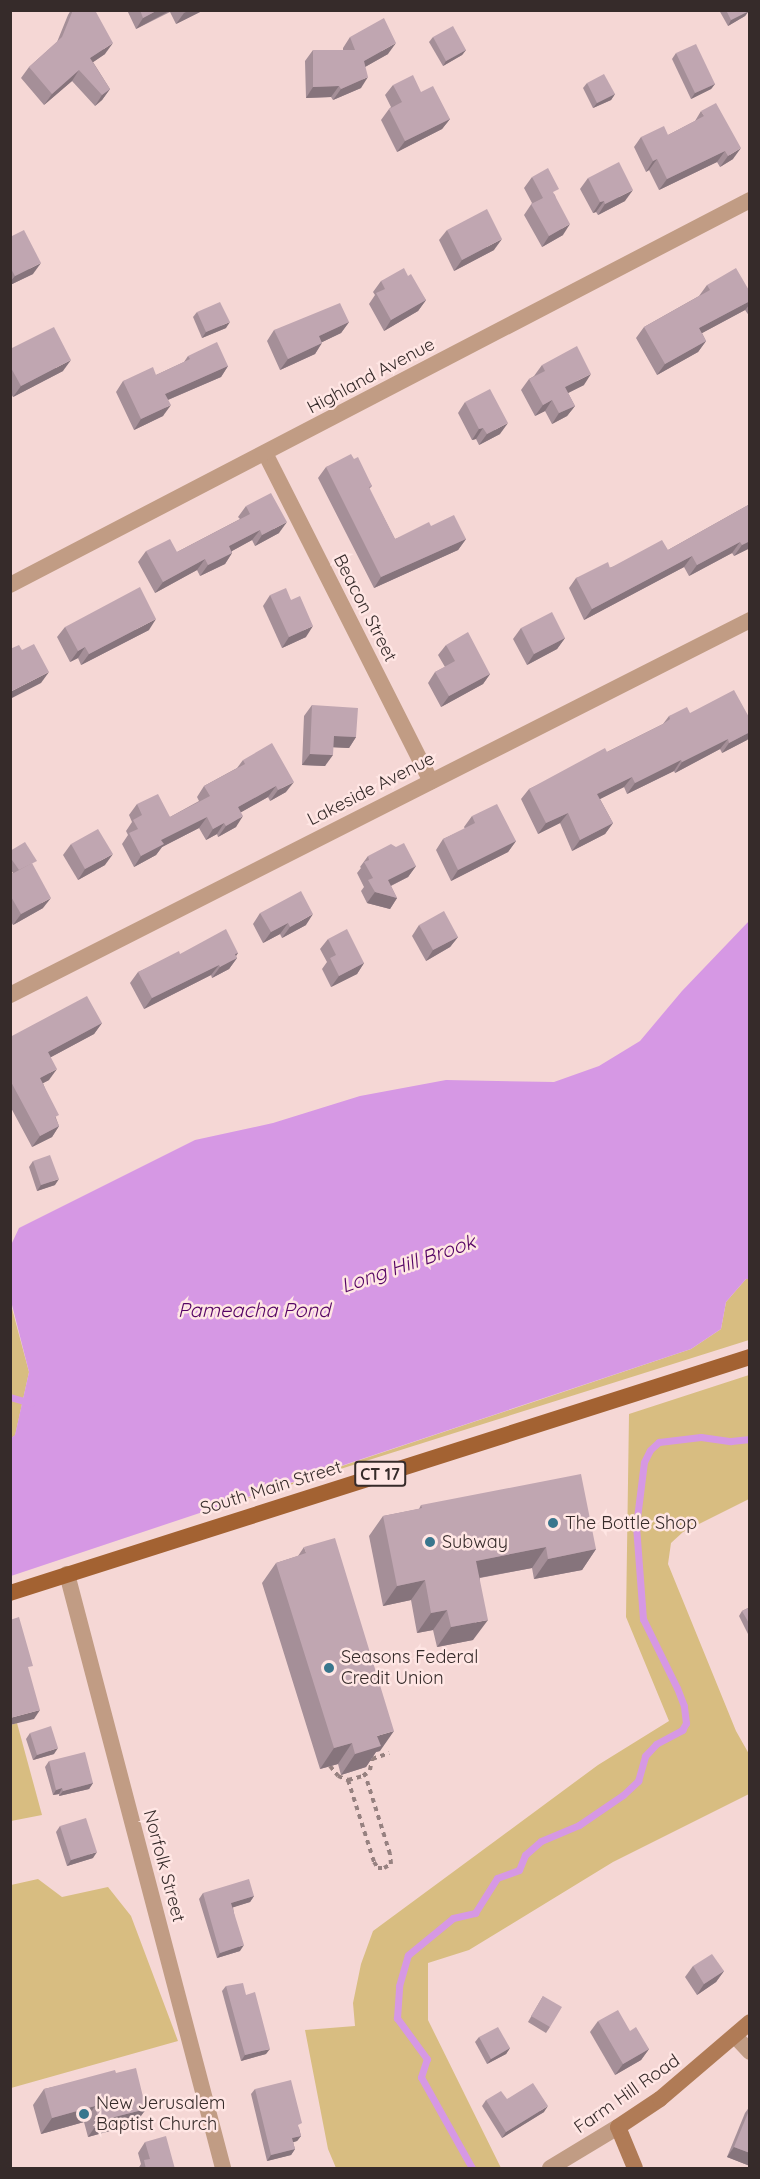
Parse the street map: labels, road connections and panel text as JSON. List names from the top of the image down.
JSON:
{
  "streets": {
    "main road": ["CT 17", "South Main Street", "Farm Hill Road"],
    "street": [
      "Highland Avenue",
      "Beacon Street",
      "Lakeside Avenue",
      "Norfolk Street"
    ]
  },
  "crossings": [
    ["Highland Avenue", "Beacon Street"],
    ["Beacon Street", "Lakeside Avenue"],
    ["South Main Street", "Norfolk Street"]
  ],
  "water": ["Long Hill Brook", "Pameacha Pond"],
  "places": [
    "The Bottle Shop",
    "Subway",
    "Seasons Federal Credit Union",
    "New Jerusalem Baptist Church"
  ]
}
